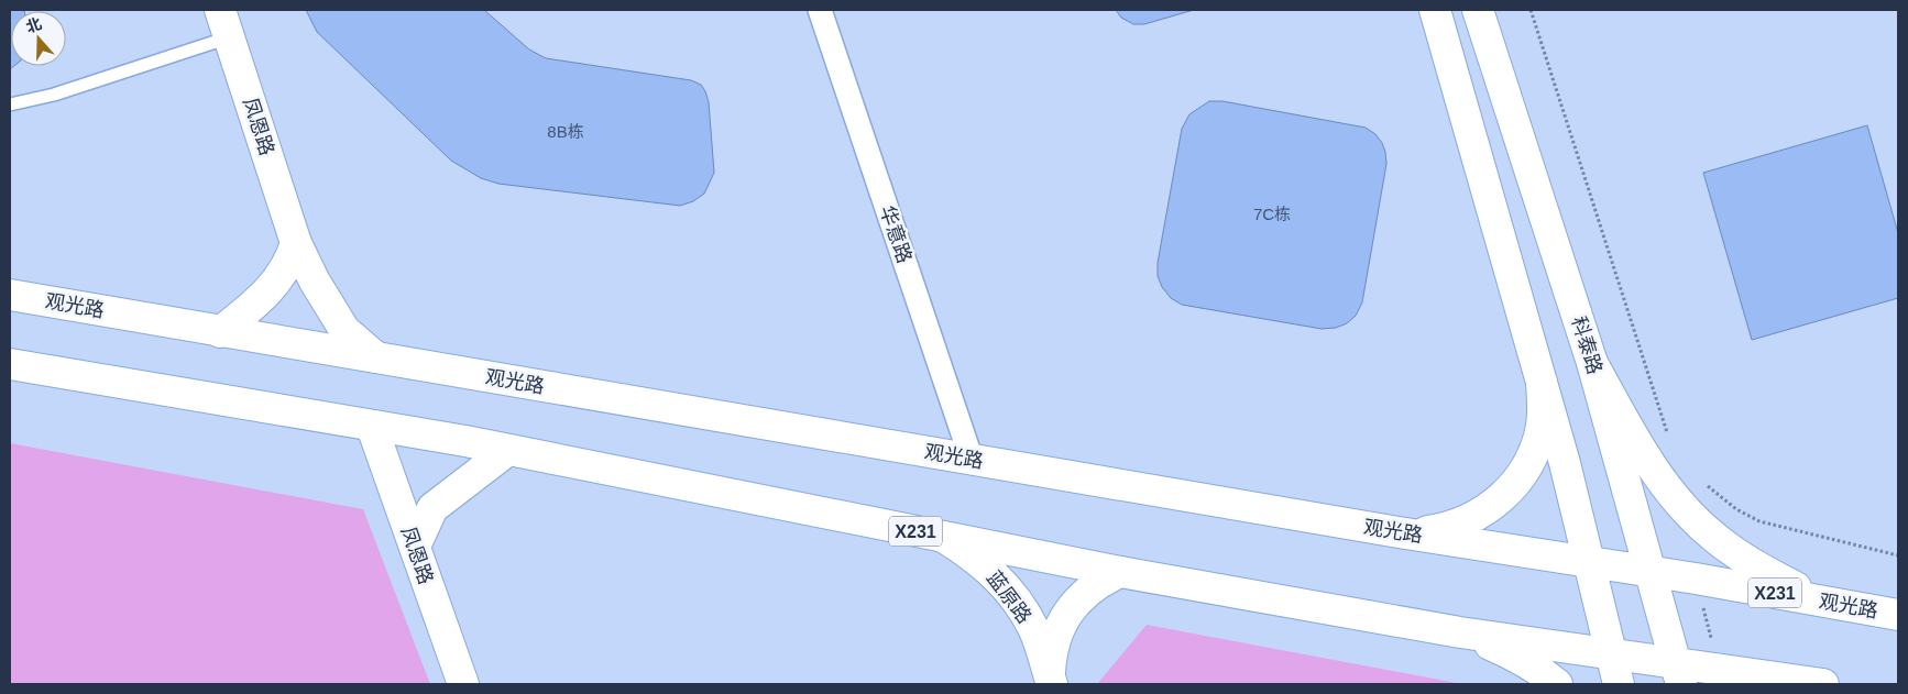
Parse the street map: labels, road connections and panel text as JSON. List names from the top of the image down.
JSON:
{
  "streets": {
    "main road": [
      "凤恩路",
      "观光路",
      "科泰路",
      "X231",
      "蓝原路"
    ],
    "street": ["华意路"]
  },
  "crossings": [
    ["凤恩路", "观光路"],
    ["凤恩路", "X231"],
    ["华意路", "观光路"],
    ["观光路", "科泰路"],
    ["科泰路", "X231"],
    ["X231", "蓝原路"]
  ],
  "house_numbers": ["8B栋", "7C栋"],
  "north": "top"
}
